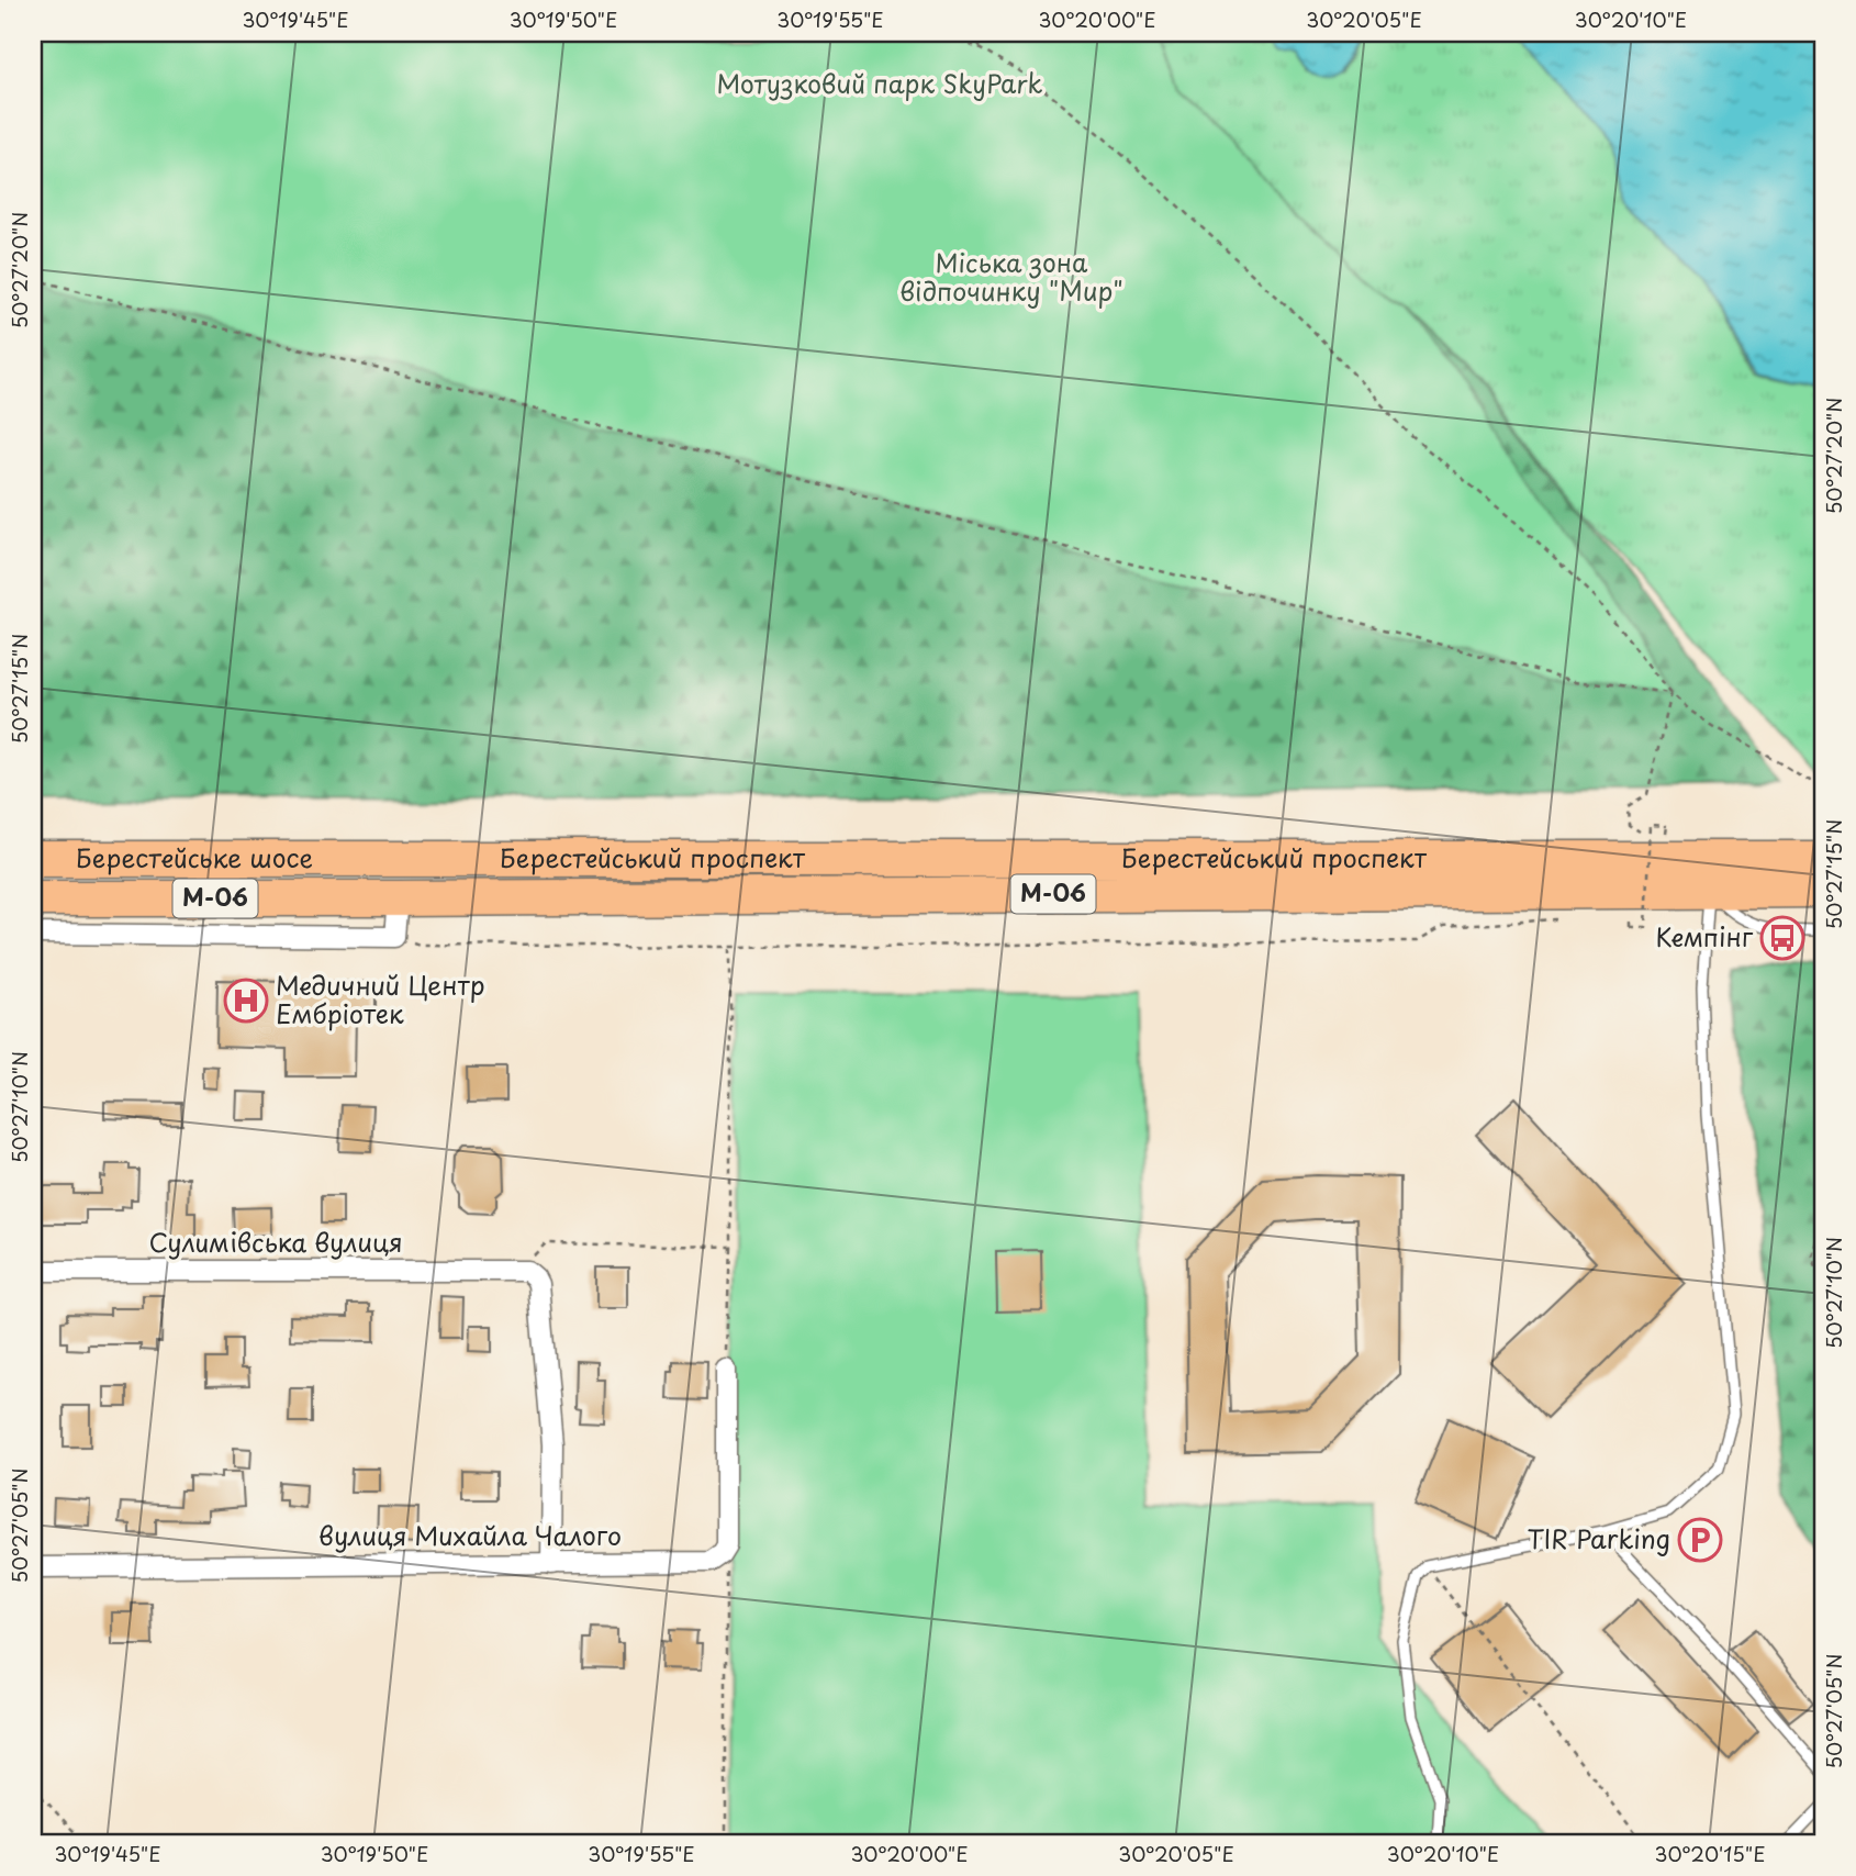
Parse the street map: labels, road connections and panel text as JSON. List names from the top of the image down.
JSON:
{
  "streets": {
    "highway": ["Берестейське шосе", "Берестейський проспект", "М-06"],
    "street": ["Сулимівська вулиця", "вулиця Михайла Чалого"]
  },
  "crossings": [
    ["Берестейське шосе", "Берестейський проспект"]
  ],
  "parks": ["Мотузковий парк SkyPark", "Міська зона відпочинку \"Мир\""],
  "places": {
    "bus stop": ["Кемпінг"],
    "hospital": ["Медичний Центр Ембріотек"],
    "parking": ["TIR Parking"]
  },
  "coordinates": [
    "30°19'45\"E",
    "30°19'50\"E",
    "30°19'55\"E",
    "30°20'00\"E",
    "30°20'05\"E",
    "30°20'10\"E",
    "50°27'20\"N",
    "50°27'15\"N",
    "50°27'10\"N",
    "50°27'05\"N",
    "30°20'15\"E"
  ]
}
